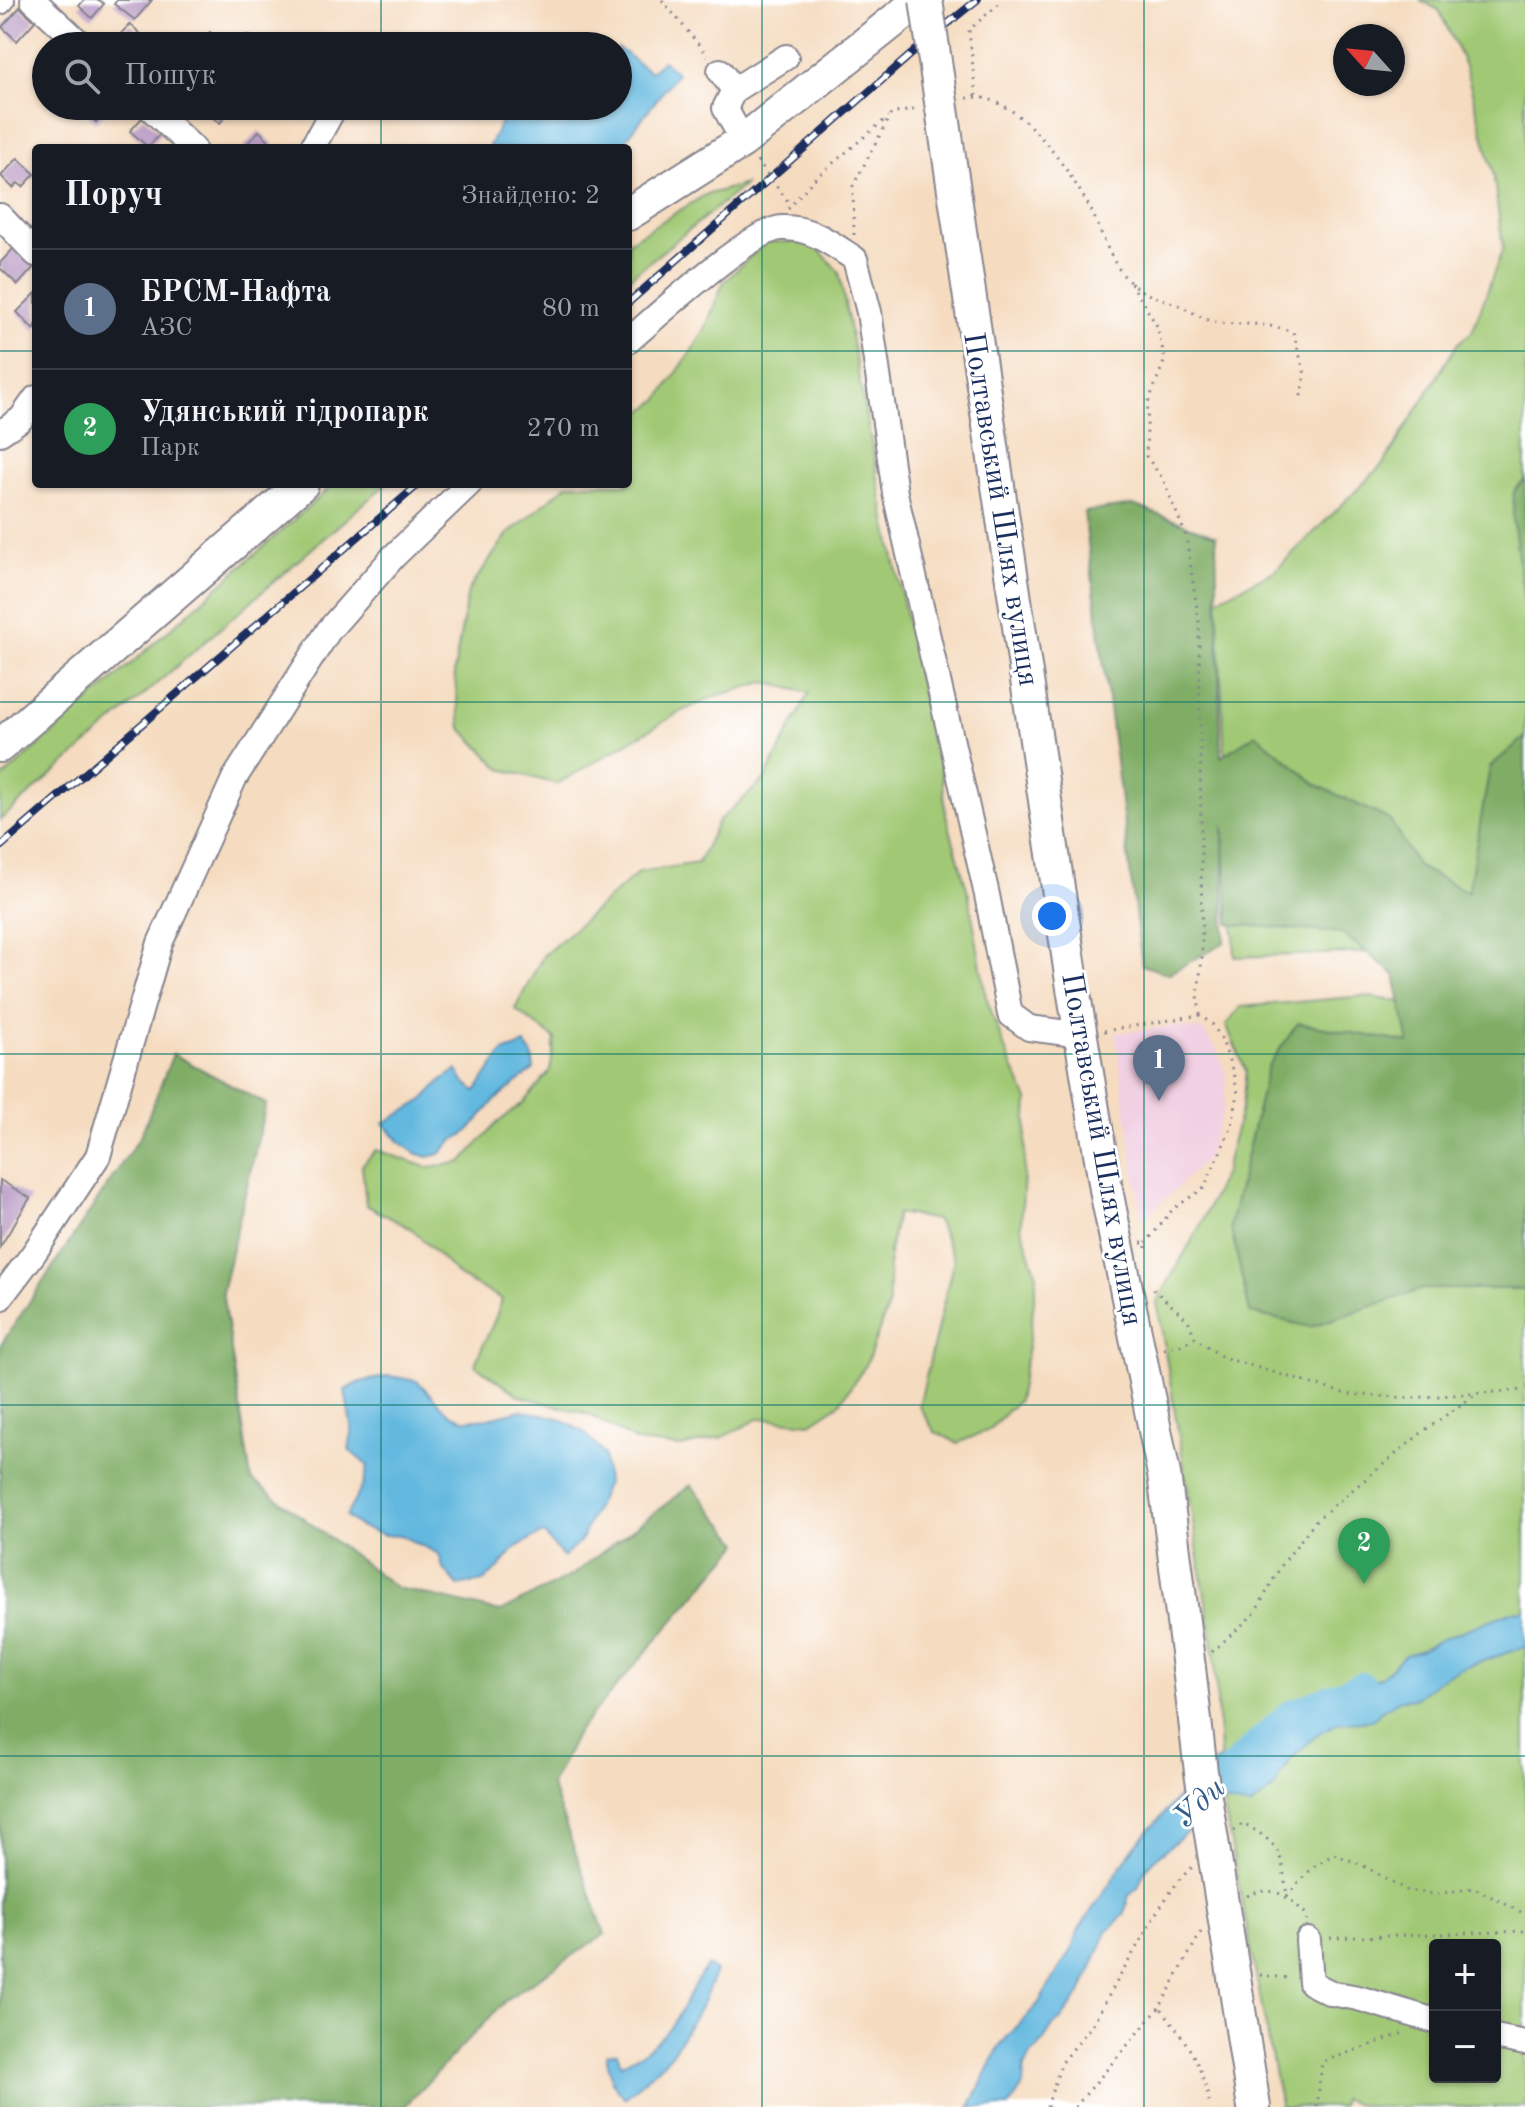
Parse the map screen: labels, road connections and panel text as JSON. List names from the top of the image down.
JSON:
{
  "streets": {
    "main road": ["Полтавський Шлях вулиця"]
  },
  "water": ["Уди"],
  "north": "top left",
  "page": {
    "search": "Пошук",
    "heading": ["Поруч", "Знайдено: 2"],
    "list": [
      {
        "mark": "1",
        "name": "БРСМ-Нафта",
        "note": "АЗС",
        "value": "80 m"
      },
      {
        "mark": "2",
        "name": "Удянський гідропарк",
        "note": "Парк",
        "value": "270 m"
      }
    ],
    "pins": ["1", "2"],
    "map_buttons": ["+", "−"]
  }
}
